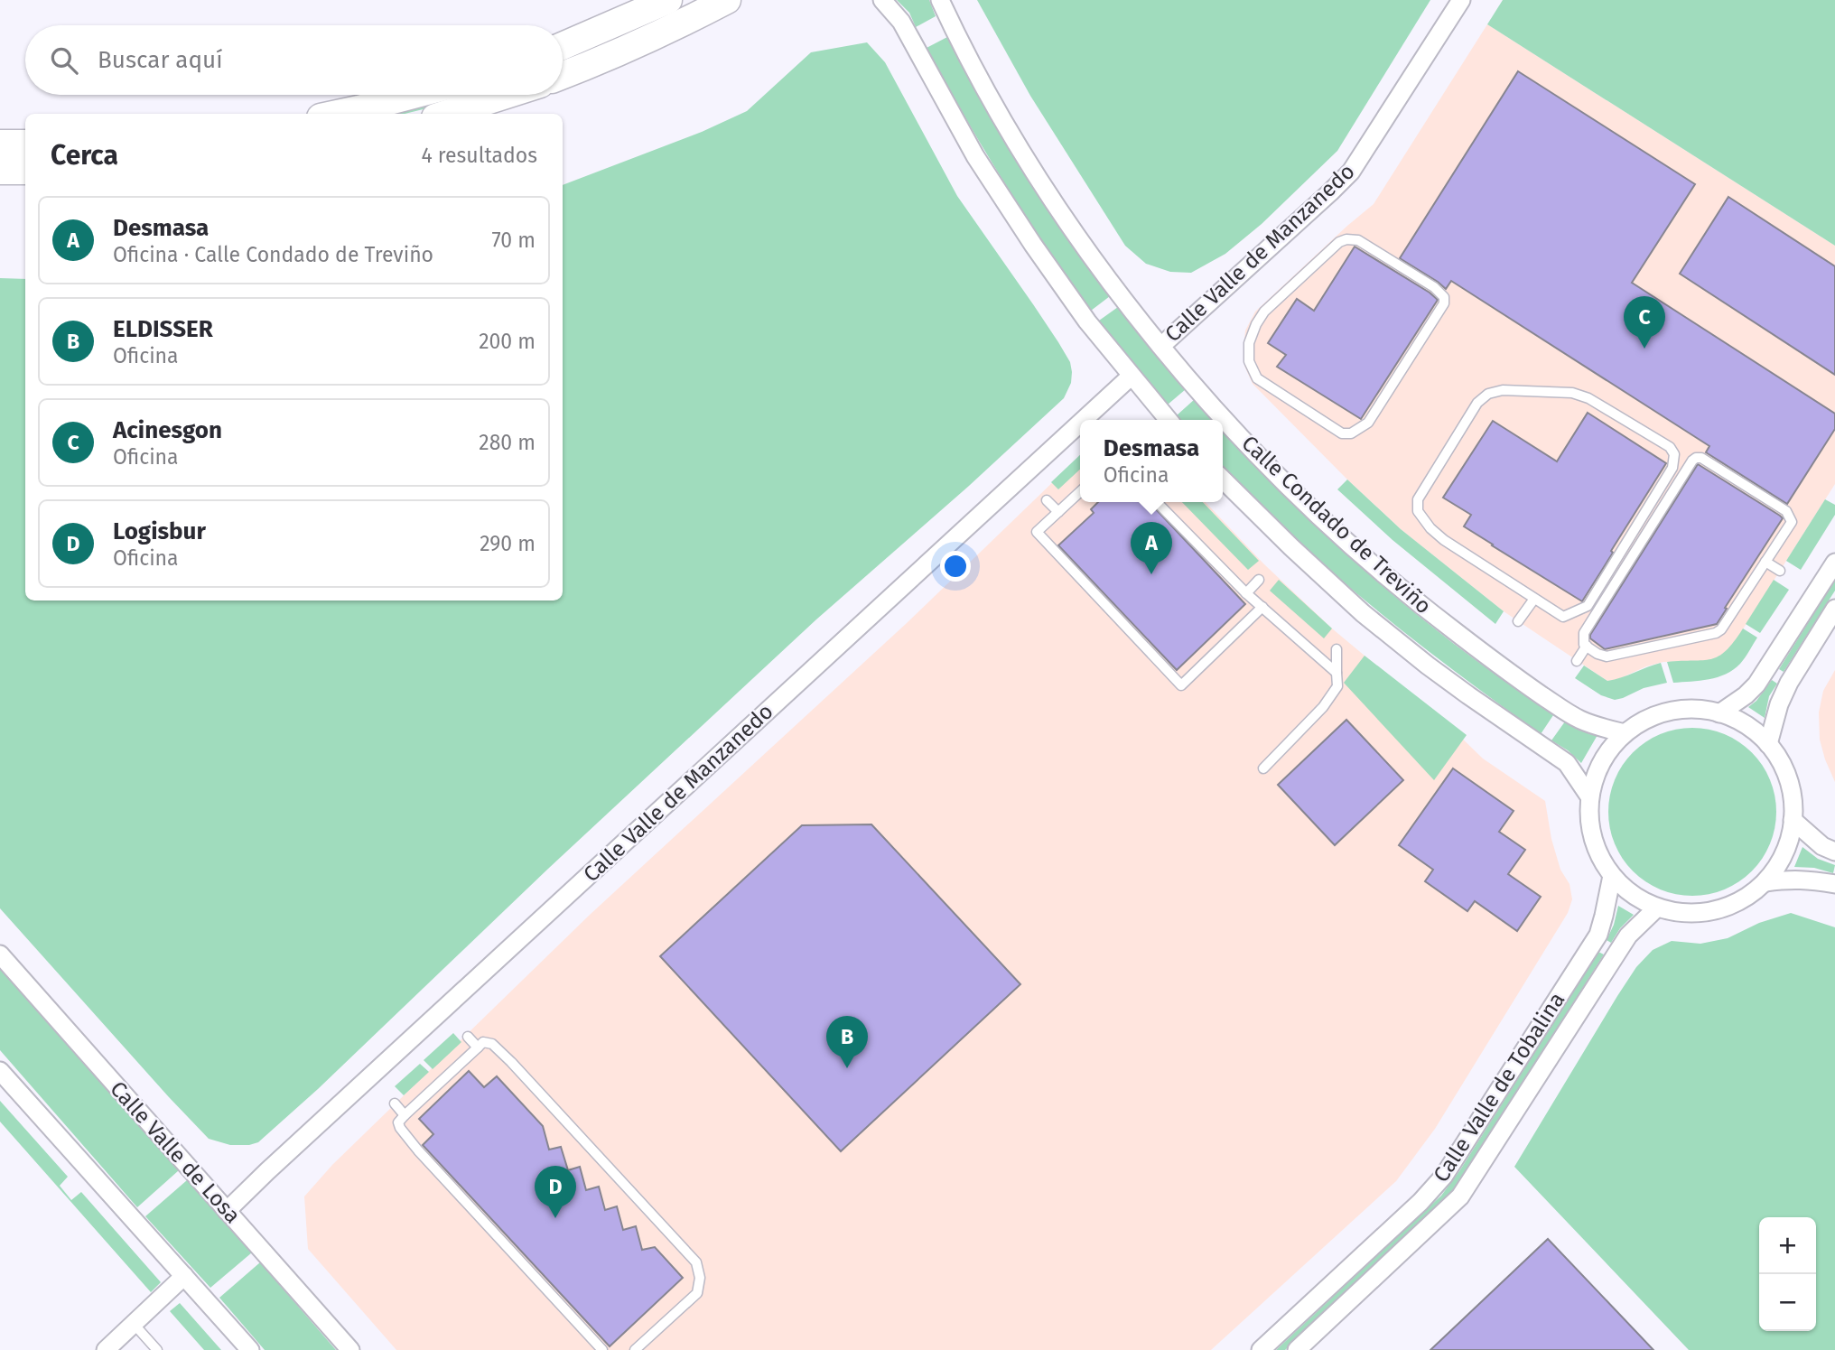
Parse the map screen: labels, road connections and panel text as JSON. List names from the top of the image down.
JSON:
{
  "streets": {
    "street": [
      "Calle Valle de Manzanedo",
      "Calle Condado de Treviño",
      "Calle Valle de Tobalina",
      "Calle Valle de Losa"
    ]
  },
  "crossings": [
    ["Calle Valle de Manzanedo", "Calle Condado de Treviño"],
    ["Calle Valle de Manzanedo", "Calle Valle de Losa"],
    ["Calle Condado de Treviño", "Calle Valle de Tobalina"]
  ],
  "page": {
    "search": "Buscar aquí",
    "heading": ["Cerca", "4 resultados"],
    "list": [
      {
        "mark": "A",
        "name": "Desmasa",
        "note": "Oficina · Calle Condado de Treviño",
        "value": "70 m"
      },
      {
        "mark": "B",
        "name": "ELDISSER",
        "note": "Oficina",
        "value": "200 m"
      },
      {
        "mark": "C",
        "name": "Acinesgon",
        "note": "Oficina",
        "value": "280 m"
      },
      {
        "mark": "D",
        "name": "Logisbur",
        "note": "Oficina",
        "value": "290 m"
      }
    ],
    "pins": [
      "C",
      "A",
      "B",
      "D"
    ],
    "popup": ["Desmasa", "Oficina"],
    "map_buttons": ["+", "−"]
  }
}
